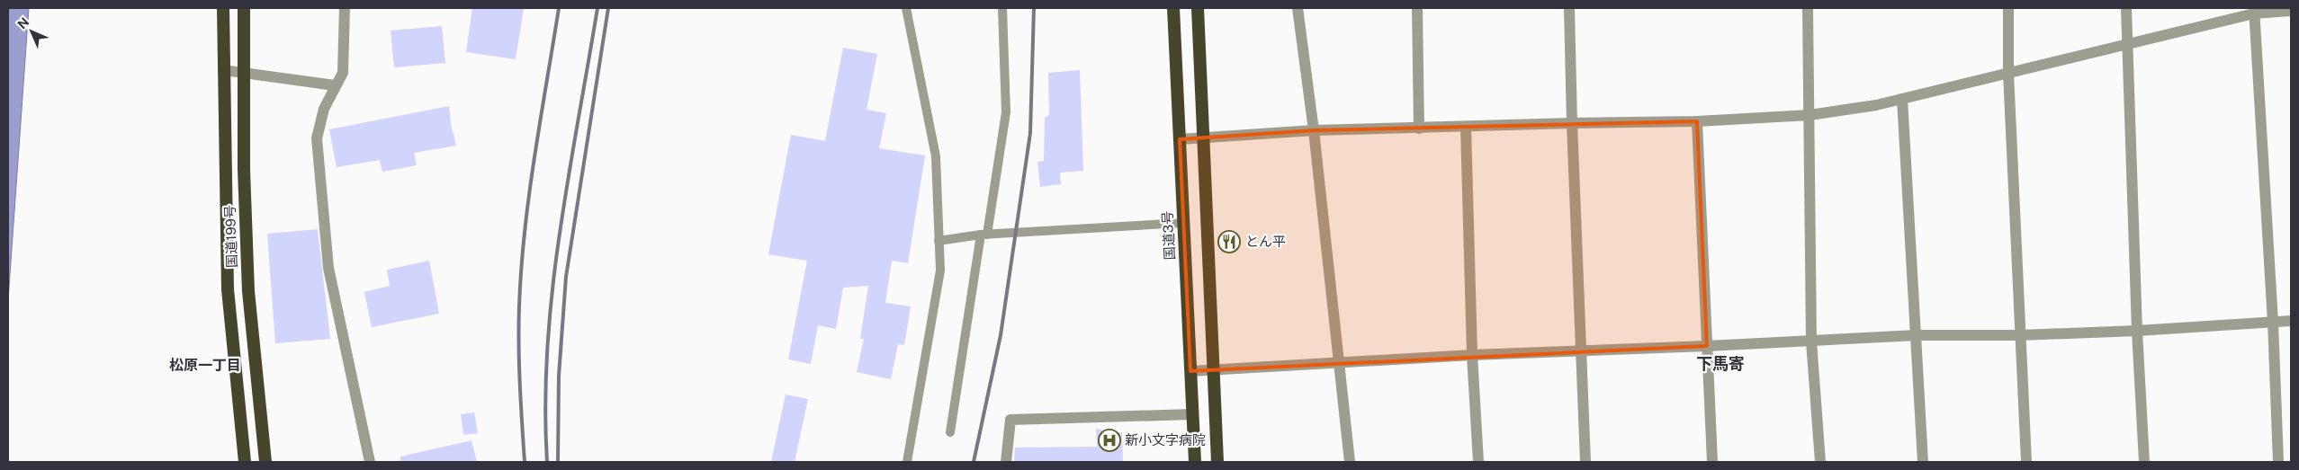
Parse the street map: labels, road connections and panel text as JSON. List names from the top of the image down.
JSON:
{
  "streets": {
    "highway": ["国道3号", "国道199号"]
  },
  "districts": ["下馬寄", "松原一丁目"],
  "places": {
    "restaurant": ["とん平"],
    "hospital": ["新小文字病院"]
  },
  "north": "top left"
}
